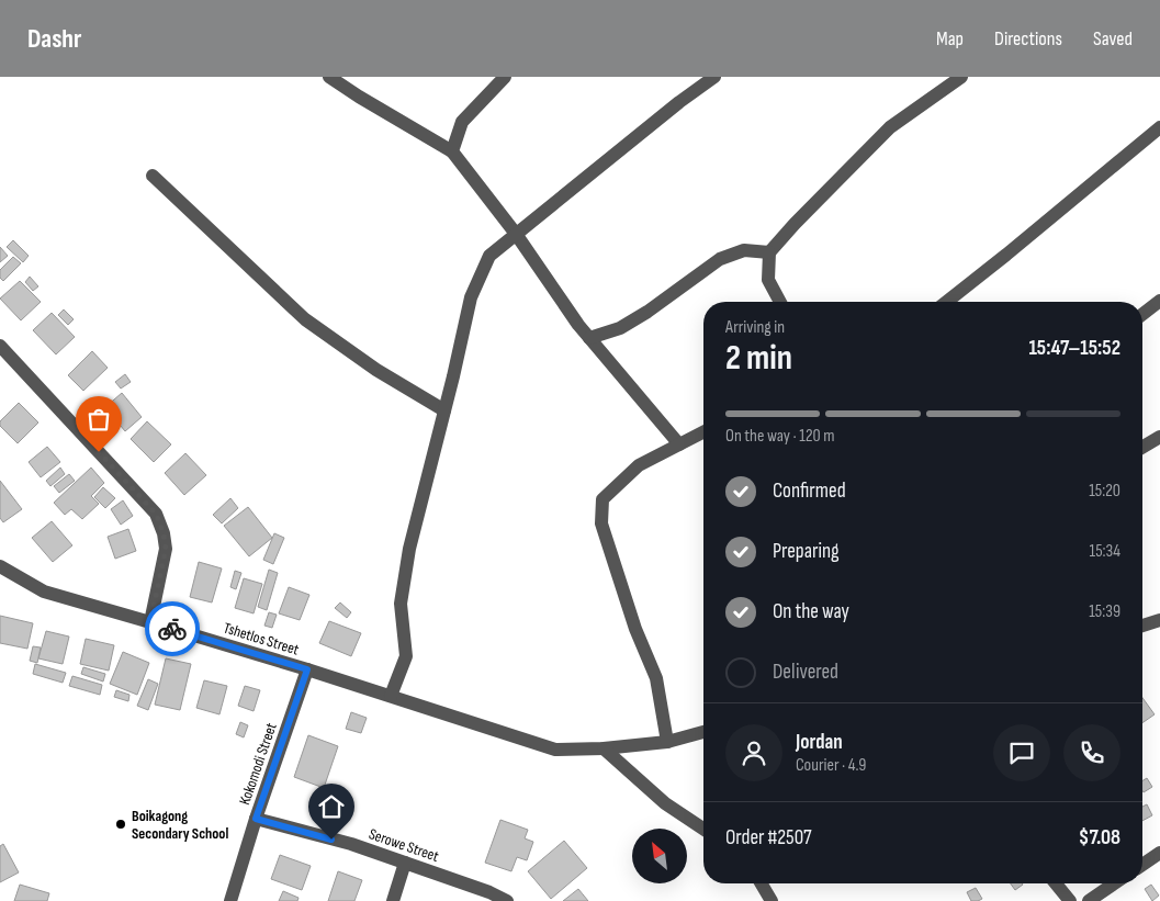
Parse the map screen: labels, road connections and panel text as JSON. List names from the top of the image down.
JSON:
{
  "streets": {
    "street": ["Tshetlos Street", "Kokomodi Street", "Serowe Street"]
  },
  "crossings": [
    ["Tshetlos Street", "Kokomodi Street"],
    ["Kokomodi Street", "Serowe Street"]
  ],
  "places": ["Boikagong Secondary School"],
  "north": "top left",
  "page": {
    "header": "Dashr",
    "nav": ["Map", "Directions", "Saved"],
    "heading": ["2 min", "Arriving in", "15:47–15:52"],
    "panel": [
      "Jordan",
      "Courier · 4.9",
      "Order #2507",
      "$7.08"
    ],
    "bar": "On the way · 120 m",
    "list": [
      ["Confirmed", "15:20"],
      ["Preparing", "15:34"],
      ["On the way", "15:39"],
      "Delivered"
    ]
  }
}
